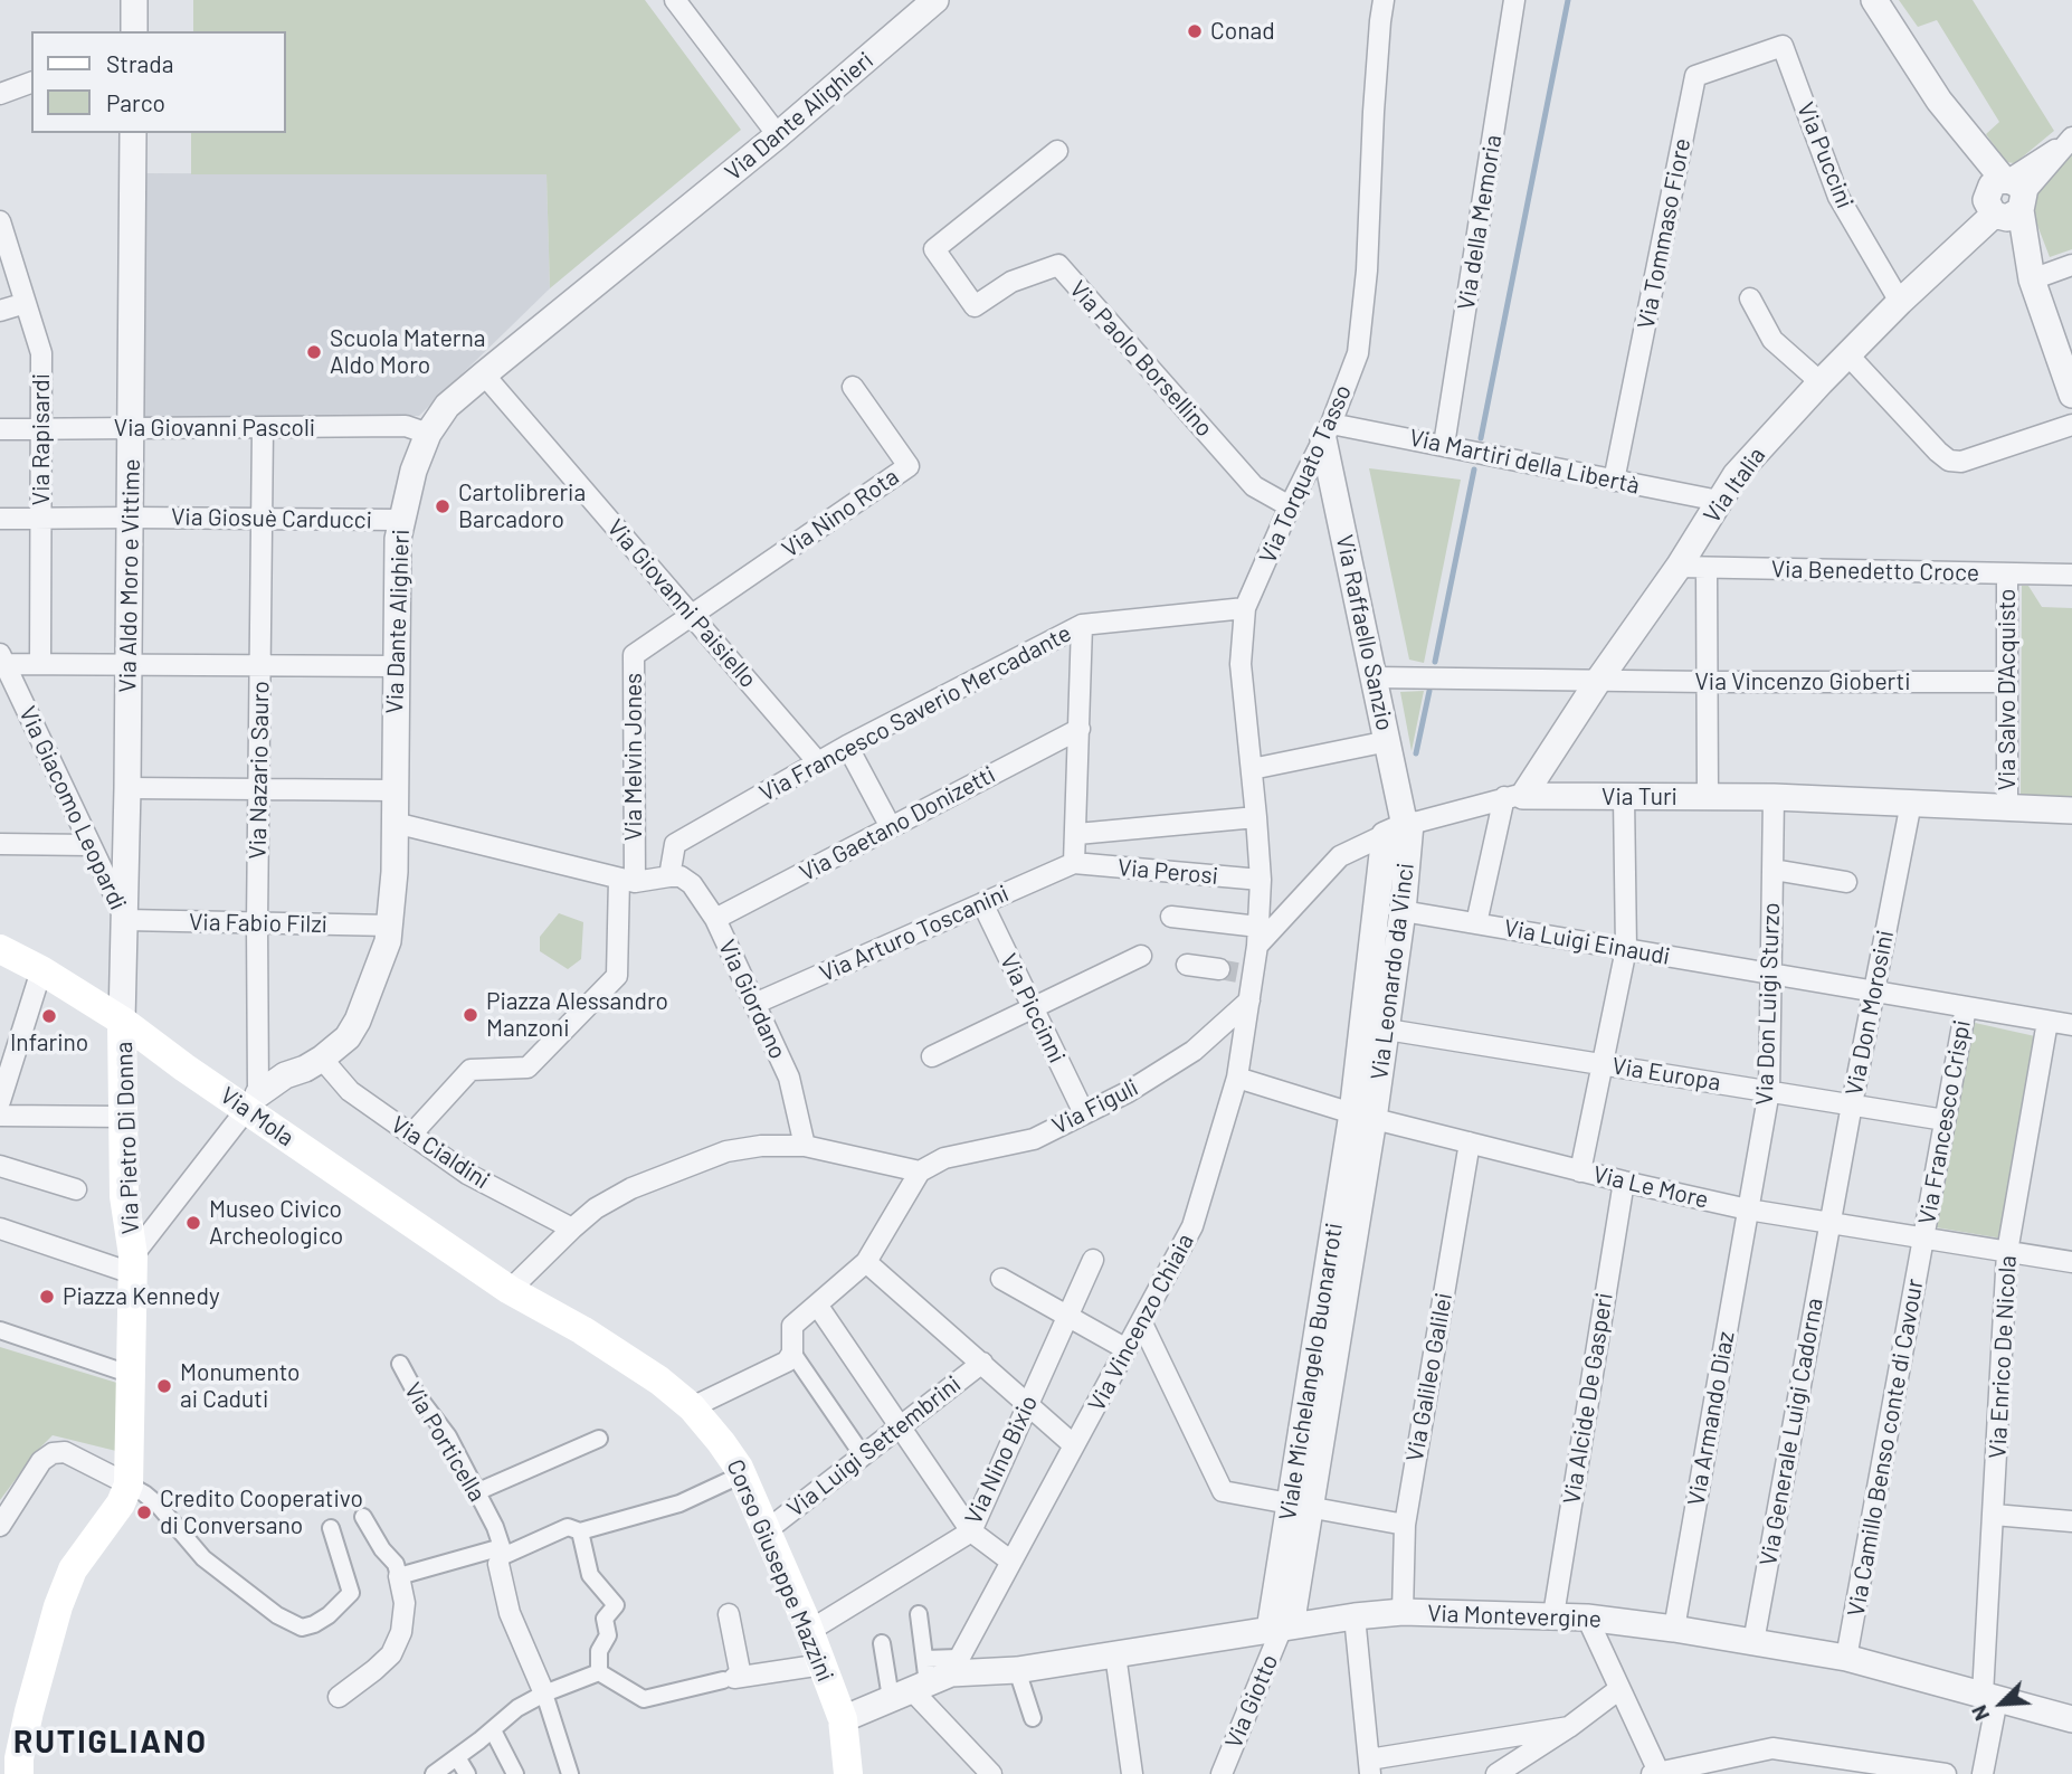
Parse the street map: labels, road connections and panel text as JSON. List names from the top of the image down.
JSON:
{
  "streets": {
    "main road": ["Via Mola", "Via Pietro Di Donna", "Corso Giuseppe Mazzini"],
    "street": [
      "Via Dante Alighieri",
      "Via Puccini",
      "Via della Memoria",
      "Via Tommaso Fiore",
      "Via Paolo Borsellino",
      "Via Giovanni Pascoli",
      "Via Rapisardi",
      "Via Martiri della Libertà",
      "Via Torquato Tasso",
      "Via Italia",
      "Via Nino Rota",
      "Via Giosuè Carducci",
      "Via Benedetto Croce",
      "Via Aldo Moro e Vittime",
      "Via Giovanni Paisiello",
      "Via Raffaello Sanzio",
      "Via Vincenzo Gioberti",
      "Via Salvo D'Acquisto",
      "Via Francesco Saverio Mercadante",
      "Via Melvin Jones",
      "Via Nazario Sauro",
      "Via Turi",
      "Via Giacomo Leopardi",
      "Via Gaetano Donizetti",
      "Via Perosi",
      "Via Fabio Filzi",
      "Via Arturo Toscanini",
      "Via Luigi Einaudi",
      "Via Leonardo da Vinci",
      "Via Giordano",
      "Via Don Luigi Sturzo",
      "Via Piccinni",
      "Via Don Morosini",
      "Via Europa",
      "Via Figuli",
      "Via Francesco Crispi",
      "Via Cialdini",
      "Via Le More",
      "Via Vincenzo Chiaia",
      "Via Enrico De Nicola",
      "Viale Michelangelo Buonarroti",
      "Via Galileo Galilei",
      "Via Alcide De Gasperi",
      "Via Armando Diaz",
      "Via Generale Luigi Cadorna",
      "Via Porticella",
      "Via Luigi Settembrini",
      "Via Camillo Benso conte di Cavour",
      "Via Nino Bixio",
      "Via Montevergine",
      "Via Giotto"
    ]
  },
  "crossings": [
    ["Via Dante Alighieri", "Via Giovanni Pascoli"],
    ["Via Dante Alighieri", "Via Giosuè Carducci"],
    ["Via Dante Alighieri", "Via Giovanni Paisiello"],
    ["Via Dante Alighieri", "Via Nazario Sauro"],
    ["Via Dante Alighieri", "Via Fabio Filzi"],
    ["Via Dante Alighieri", "Via Mola"],
    ["Via Dante Alighieri", "Via Cialdini"],
    ["Via Puccini", "Via Tommaso Fiore"],
    ["Via Puccini", "Via Italia"],
    ["Via della Memoria", "Via Martiri della Libertà"],
    ["Via Tommaso Fiore", "Via Martiri della Libertà"],
    ["Via Paolo Borsellino", "Via Torquato Tasso"],
    ["Via Giovanni Pascoli", "Via Rapisardi"],
    ["Via Giovanni Pascoli", "Via Aldo Moro e Vittime"],
    ["Via Giovanni Pascoli", "Via Nazario Sauro"],
    ["Via Rapisardi", "Via Giosuè Carducci"],
    ["Via Martiri della Libertà", "Via Torquato Tasso"],
    ["Via Martiri della Libertà", "Via Italia"],
    ["Via Martiri della Libertà", "Via Raffaello Sanzio"],
    ["Via Torquato Tasso", "Via Raffaello Sanzio"],
    ["Via Torquato Tasso", "Via Francesco Saverio Mercadante"],
    ["Via Torquato Tasso", "Via Turi"],
    ["Via Torquato Tasso", "Via Perosi"],
    ["Via Torquato Tasso", "Via Vincenzo Chiaia"],
    ["Via Italia", "Via Benedetto Croce"],
    ["Via Italia", "Via Vincenzo Gioberti"],
    ["Via Italia", "Via Turi"],
    ["Via Nino Rota", "Via Giovanni Paisiello"],
    ["Via Nino Rota", "Via Melvin Jones"],
    ["Via Giosuè Carducci", "Via Aldo Moro e Vittime"],
    ["Via Giosuè Carducci", "Via Nazario Sauro"],
    ["Via Benedetto Croce", "Via Salvo D'Acquisto"],
    ["Via Aldo Moro e Vittime", "Via Giacomo Leopardi"],
    ["Via Aldo Moro e Vittime", "Via Fabio Filzi"],
    ["Via Aldo Moro e Vittime", "Via Mola"],
    ["Via Aldo Moro e Vittime", "Via Pietro Di Donna"],
    ["Via Giovanni Paisiello", "Via Francesco Saverio Mercadante"],
    ["Via Giovanni Paisiello", "Via Melvin Jones"],
    ["Via Raffaello Sanzio", "Via Vincenzo Gioberti"],
    ["Via Raffaello Sanzio", "Via Turi"],
    ["Via Raffaello Sanzio", "Via Leonardo da Vinci"],
    ["Via Vincenzo Gioberti", "Via Salvo D'Acquisto"],
    ["Via Salvo D'Acquisto", "Via Turi"],
    ["Via Francesco Saverio Mercadante", "Via Giordano"],
    ["Via Nazario Sauro", "Via Fabio Filzi"],
    ["Via Nazario Sauro", "Via Mola"],
    ["Via Turi", "Via Leonardo da Vinci"],
    ["Via Turi", "Via Don Luigi Sturzo"],
    ["Via Turi", "Via Don Morosini"],
    ["Via Turi", "Via Vincenzo Chiaia"],
    ["Via Giacomo Leopardi", "Via Fabio Filzi"],
    ["Via Gaetano Donizetti", "Via Giordano"],
    ["Via Perosi", "Via Arturo Toscanini"],
    ["Via Arturo Toscanini", "Via Giordano"],
    ["Via Arturo Toscanini", "Via Piccinni"],
    ["Via Luigi Einaudi", "Via Leonardo da Vinci"],
    ["Via Luigi Einaudi", "Via Don Luigi Sturzo"],
    ["Via Luigi Einaudi", "Via Don Morosini"],
    ["Via Luigi Einaudi", "Via Francesco Crispi"],
    ["Via Luigi Einaudi", "Via Enrico De Nicola"],
    ["Via Leonardo da Vinci", "Via Europa"],
    ["Via Leonardo da Vinci", "Via Le More"],
    ["Via Leonardo da Vinci", "Viale Michelangelo Buonarroti"],
    ["Via Don Luigi Sturzo", "Via Europa"],
    ["Via Don Luigi Sturzo", "Via Le More"],
    ["Via Don Luigi Sturzo", "Via Armando Diaz"],
    ["Via Piccinni", "Via Figuli"],
    ["Via Don Morosini", "Via Europa"],
    ["Via Don Morosini", "Via Le More"],
    ["Via Don Morosini", "Via Generale Luigi Cadorna"],
    ["Via Europa", "Via Francesco Crispi"],
    ["Via Figuli", "Via Vincenzo Chiaia"],
    ["Via Mola", "Via Pietro Di Donna"],
    ["Via Mola", "Corso Giuseppe Mazzini"],
    ["Via Francesco Crispi", "Via Le More"],
    ["Via Francesco Crispi", "Via Camillo Benso conte di Cavour"],
    ["Via Le More", "Via Vincenzo Chiaia"],
    ["Via Le More", "Via Enrico De Nicola"],
    ["Via Le More", "Viale Michelangelo Buonarroti"],
    ["Via Le More", "Via Galileo Galilei"],
    ["Via Le More", "Via Alcide De Gasperi"],
    ["Via Le More", "Via Armando Diaz"],
    ["Via Le More", "Via Generale Luigi Cadorna"],
    ["Via Le More", "Via Camillo Benso conte di Cavour"],
    ["Via Vincenzo Chiaia", "Via Montevergine"],
    ["Via Enrico De Nicola", "Via Montevergine"],
    ["Viale Michelangelo Buonarroti", "Via Montevergine"],
    ["Viale Michelangelo Buonarroti", "Via Giotto"],
    ["Via Galileo Galilei", "Via Montevergine"],
    ["Via Alcide De Gasperi", "Via Montevergine"],
    ["Via Armando Diaz", "Via Montevergine"],
    ["Via Generale Luigi Cadorna", "Via Montevergine"],
    ["Via Luigi Settembrini", "Corso Giuseppe Mazzini"],
    ["Via Camillo Benso conte di Cavour", "Via Montevergine"],
    ["Via Nino Bixio", "Corso Giuseppe Mazzini"],
    ["Via Montevergine", "Via Giotto"]
  ],
  "districts": ["RUTIGLIANO"],
  "places": [
    "Conad",
    "Scuola Materna Aldo Moro",
    "Cartolibreria Barcadoro",
    "Piazza Alessandro Manzoni",
    "Infarino",
    "Museo Civico Archeologico",
    "Piazza Kennedy",
    "Monumento ai Caduti",
    "Credito Cooperativo di Conversano"
  ],
  "legend": ["Strada", "Parco"],
  "north": "bottom left"
}
